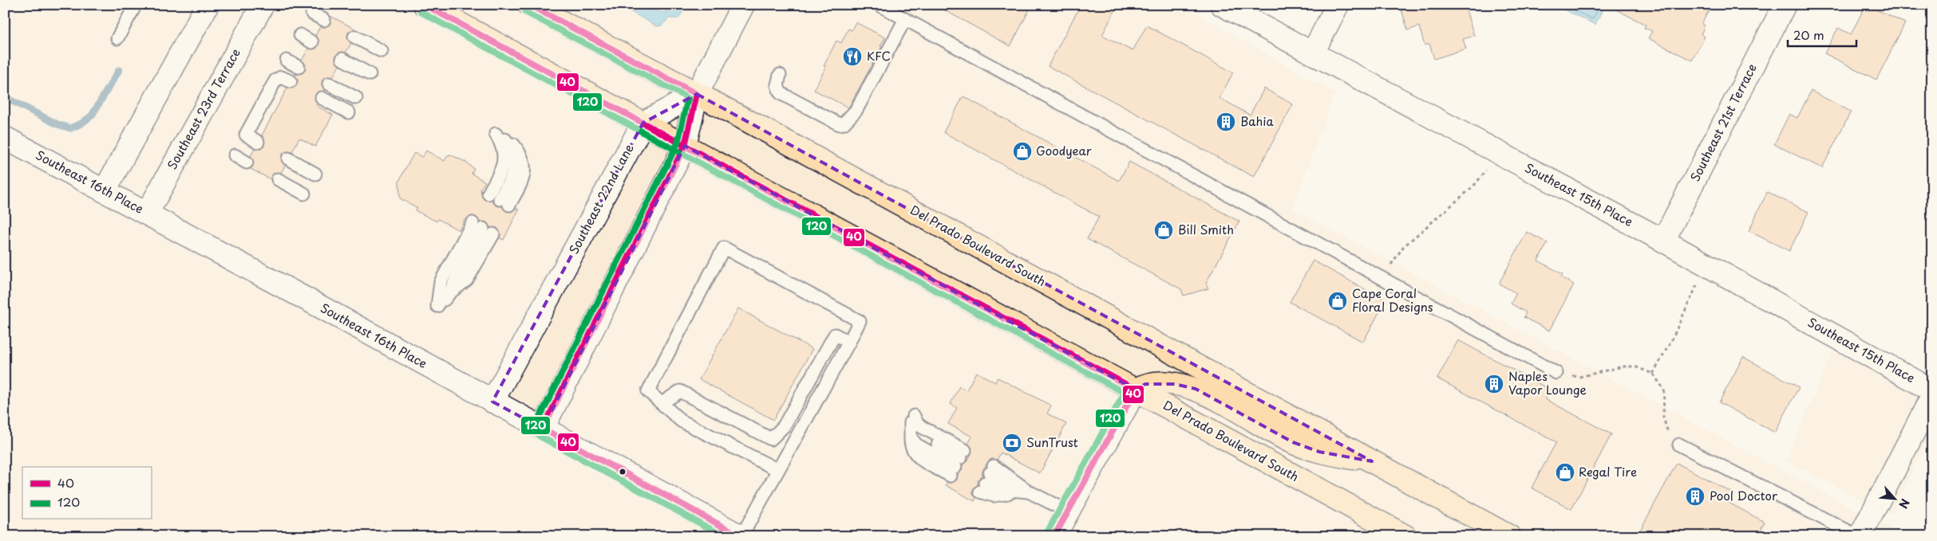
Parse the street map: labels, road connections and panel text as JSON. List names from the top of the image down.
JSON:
{
  "streets": {
    "main road": ["Del Prado Boulevard South"],
    "street": [
      "Southeast 23rd Terrace",
      "Southeast 21st Terrace",
      "Southeast 16th Place",
      "Southeast 15th Place",
      "Southeast 22nd Lane"
    ]
  },
  "crossings": [
    ["Southeast 23rd Terrace", "Southeast 16th Place"],
    ["Southeast 21st Terrace", "Southeast 15th Place"],
    ["Southeast 16th Place", "Southeast 22nd Lane"],
    ["Southeast 22nd Lane", "Del Prado Boulevard South"]
  ],
  "places": {
    "restaurant": ["KFC"],
    "building": ["Bahia", "Naples Vapor Lounge", "Pool Doctor"],
    "shop": [
      "Goodyear",
      "Bill Smith",
      "Cape Coral Floral Designs",
      "Regal Tire"
    ],
    "bank": ["SunTrust"]
  },
  "lines": ["transit line 40", "transit line 120"],
  "legend": ["40", "120"],
  "scale_bar": "20 m",
  "north": "bottom right"
}
